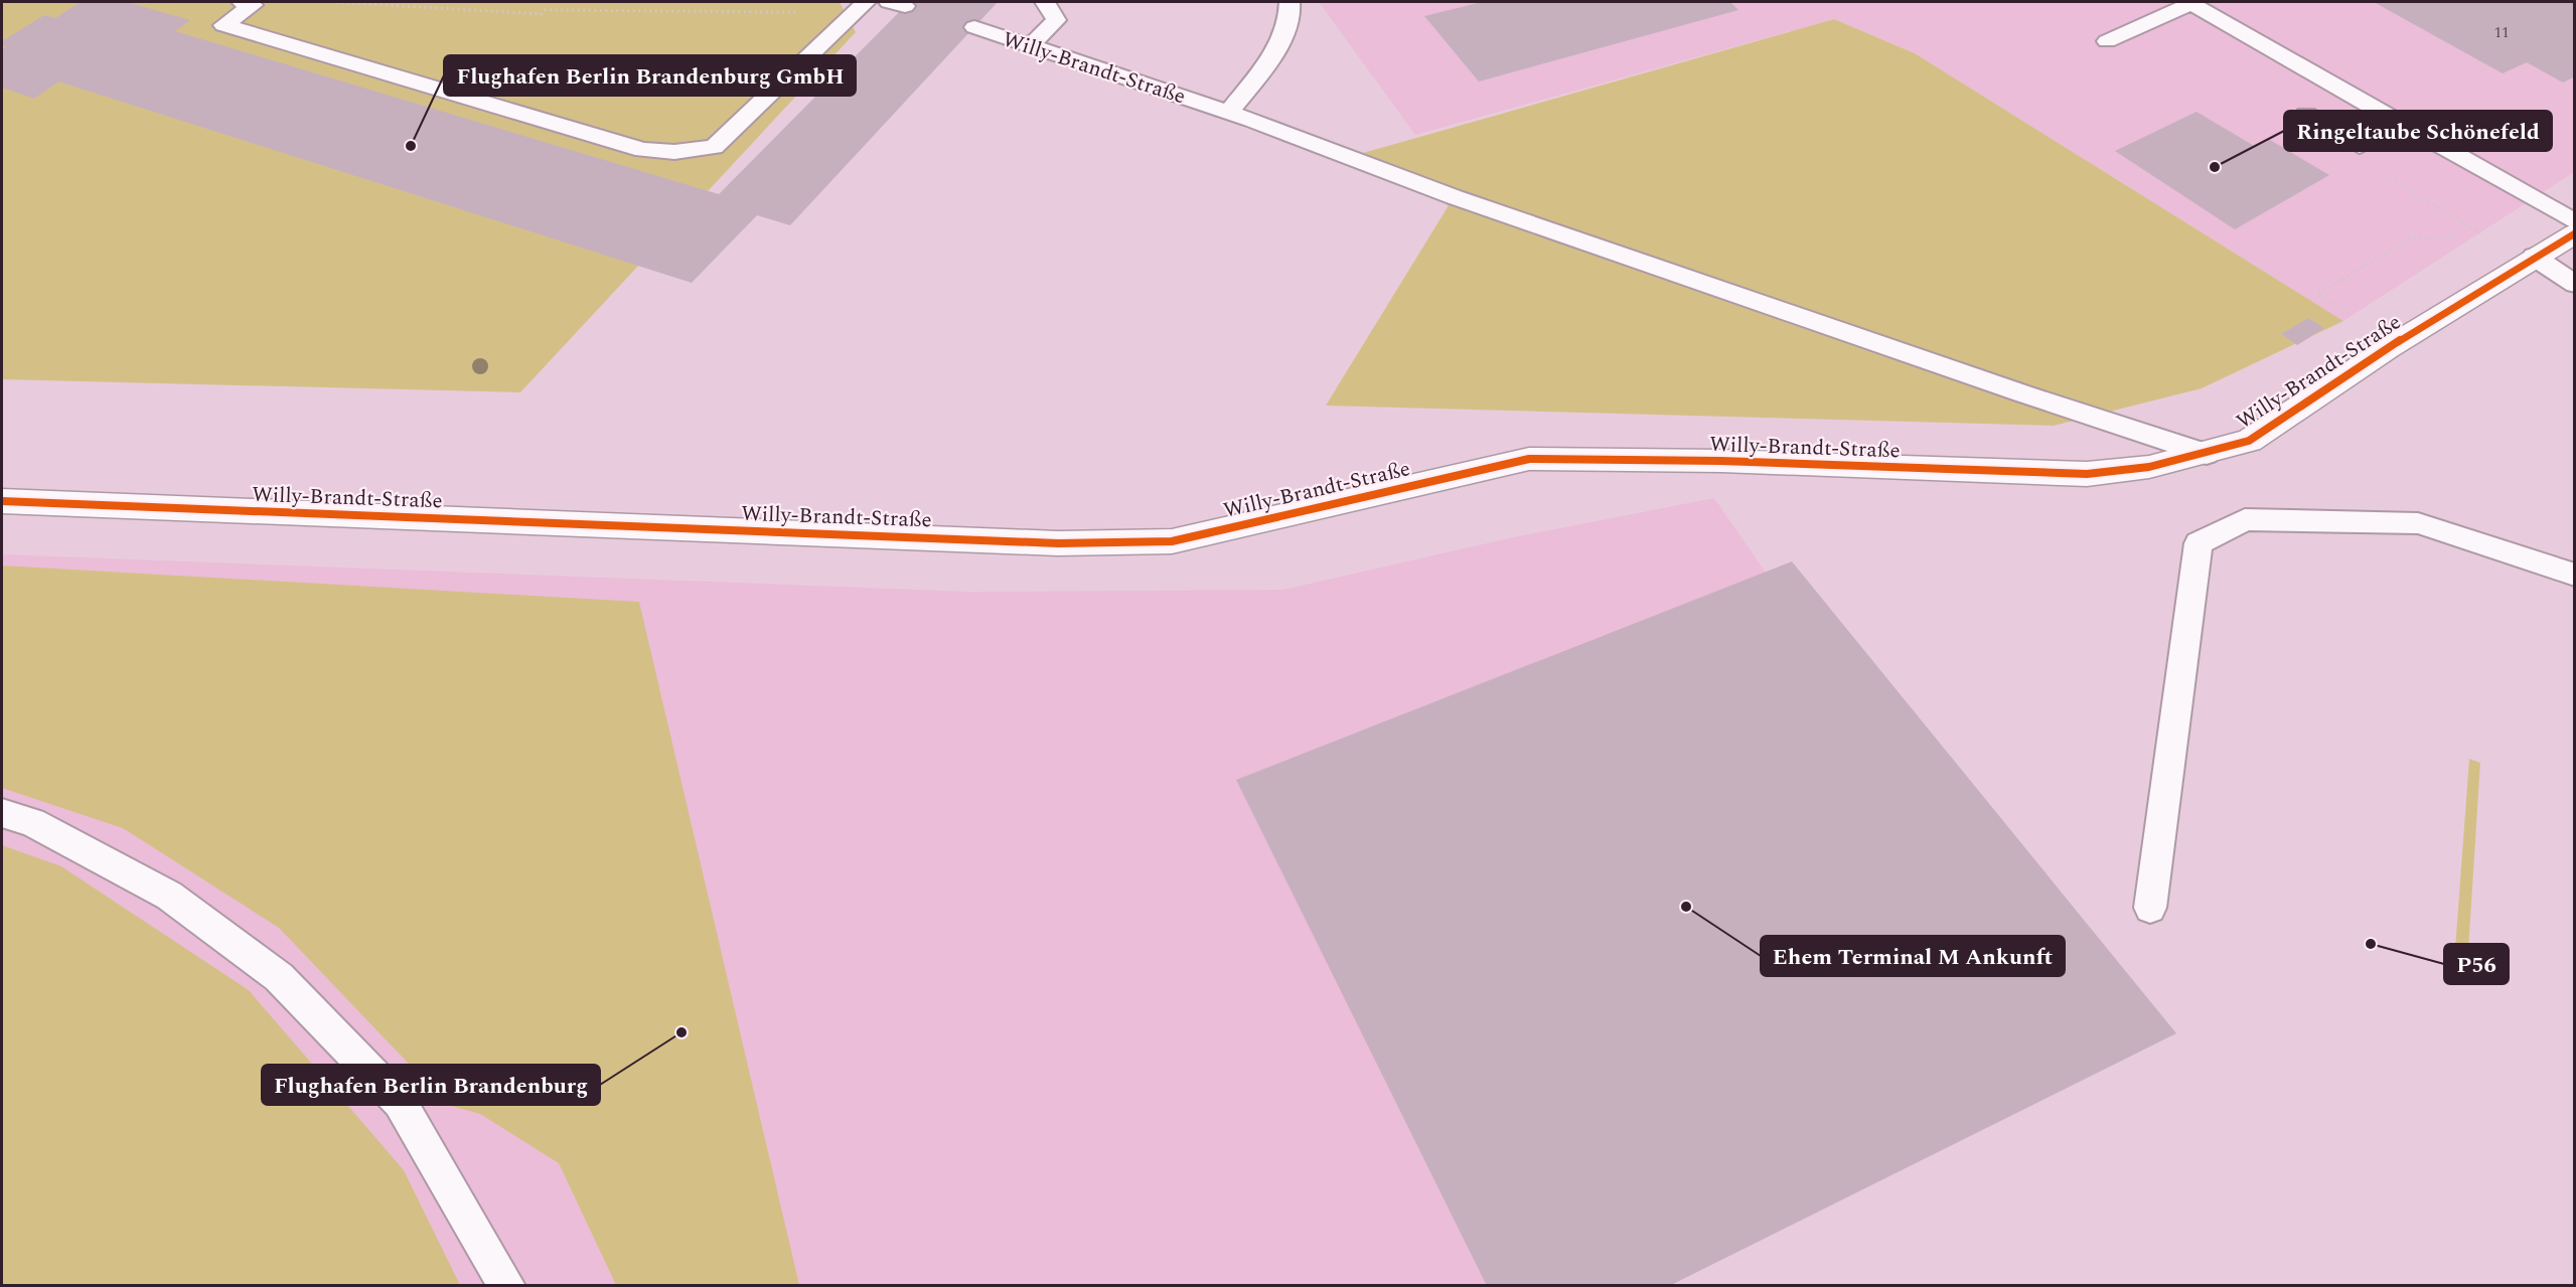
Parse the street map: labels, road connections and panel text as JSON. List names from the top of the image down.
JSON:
{
  "streets": {
    "street": ["Willy-Brandt-Straße"]
  },
  "places": [
    "Flughafen Berlin Brandenburg GmbH",
    "Ringeltaube Schönefeld",
    "Ehem Terminal M Ankunft",
    "P56",
    "Flughafen Berlin Brandenburg"
  ],
  "house_numbers": ["11"]
}
